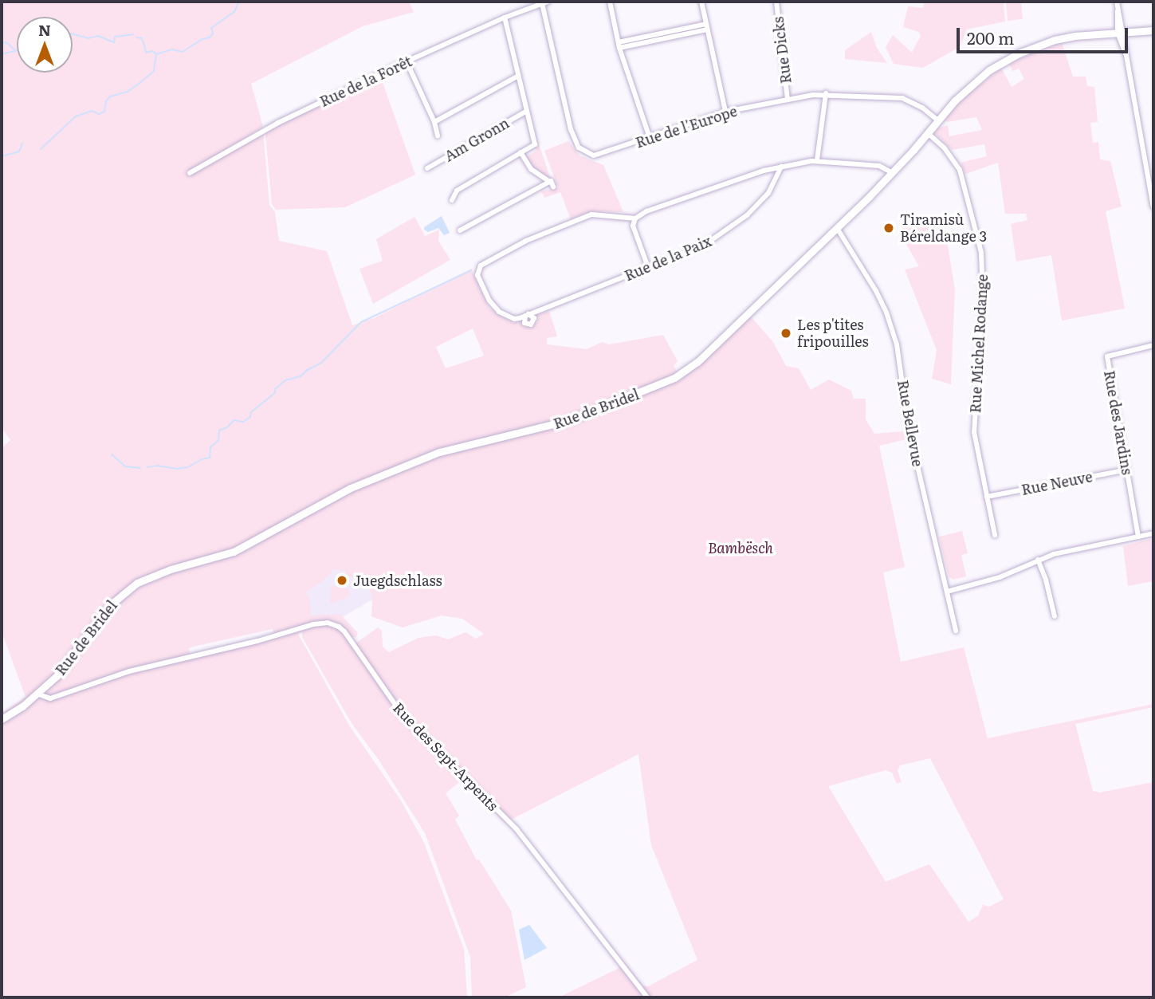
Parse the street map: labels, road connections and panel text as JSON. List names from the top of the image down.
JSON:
{
  "streets": {
    "main road": ["Rue de Bridel"],
    "street": [
      "Rue Dicks",
      "Rue de la Forêt",
      "Rue de l'Europe",
      "Am Gronn",
      "Rue de la Paix",
      "Rue Michel Rodange",
      "Rue des Jardins",
      "Rue Bellevue",
      "Rue Neuve",
      "Rue des Sept-Arpents"
    ]
  },
  "crossings": [
    ["Rue Dicks", "Rue de l'Europe"],
    ["Rue de la Forêt", "Rue de l'Europe"],
    ["Rue de la Forêt", "Am Gronn"],
    ["Rue de l'Europe", "Rue de Bridel"],
    ["Rue Michel Rodange", "Rue de Bridel"],
    ["Rue Michel Rodange", "Rue Neuve"],
    ["Rue de Bridel", "Rue Bellevue"],
    ["Rue de Bridel", "Rue des Sept-Arpents"],
    ["Rue des Jardins", "Rue Neuve"]
  ],
  "parks": ["Bambësch"],
  "places": ["Tiramisù Béreldange 3", "Les p'tites fripouilles", "Juegdschlass"],
  "scale_bar": "200 m",
  "north": "top"
}
